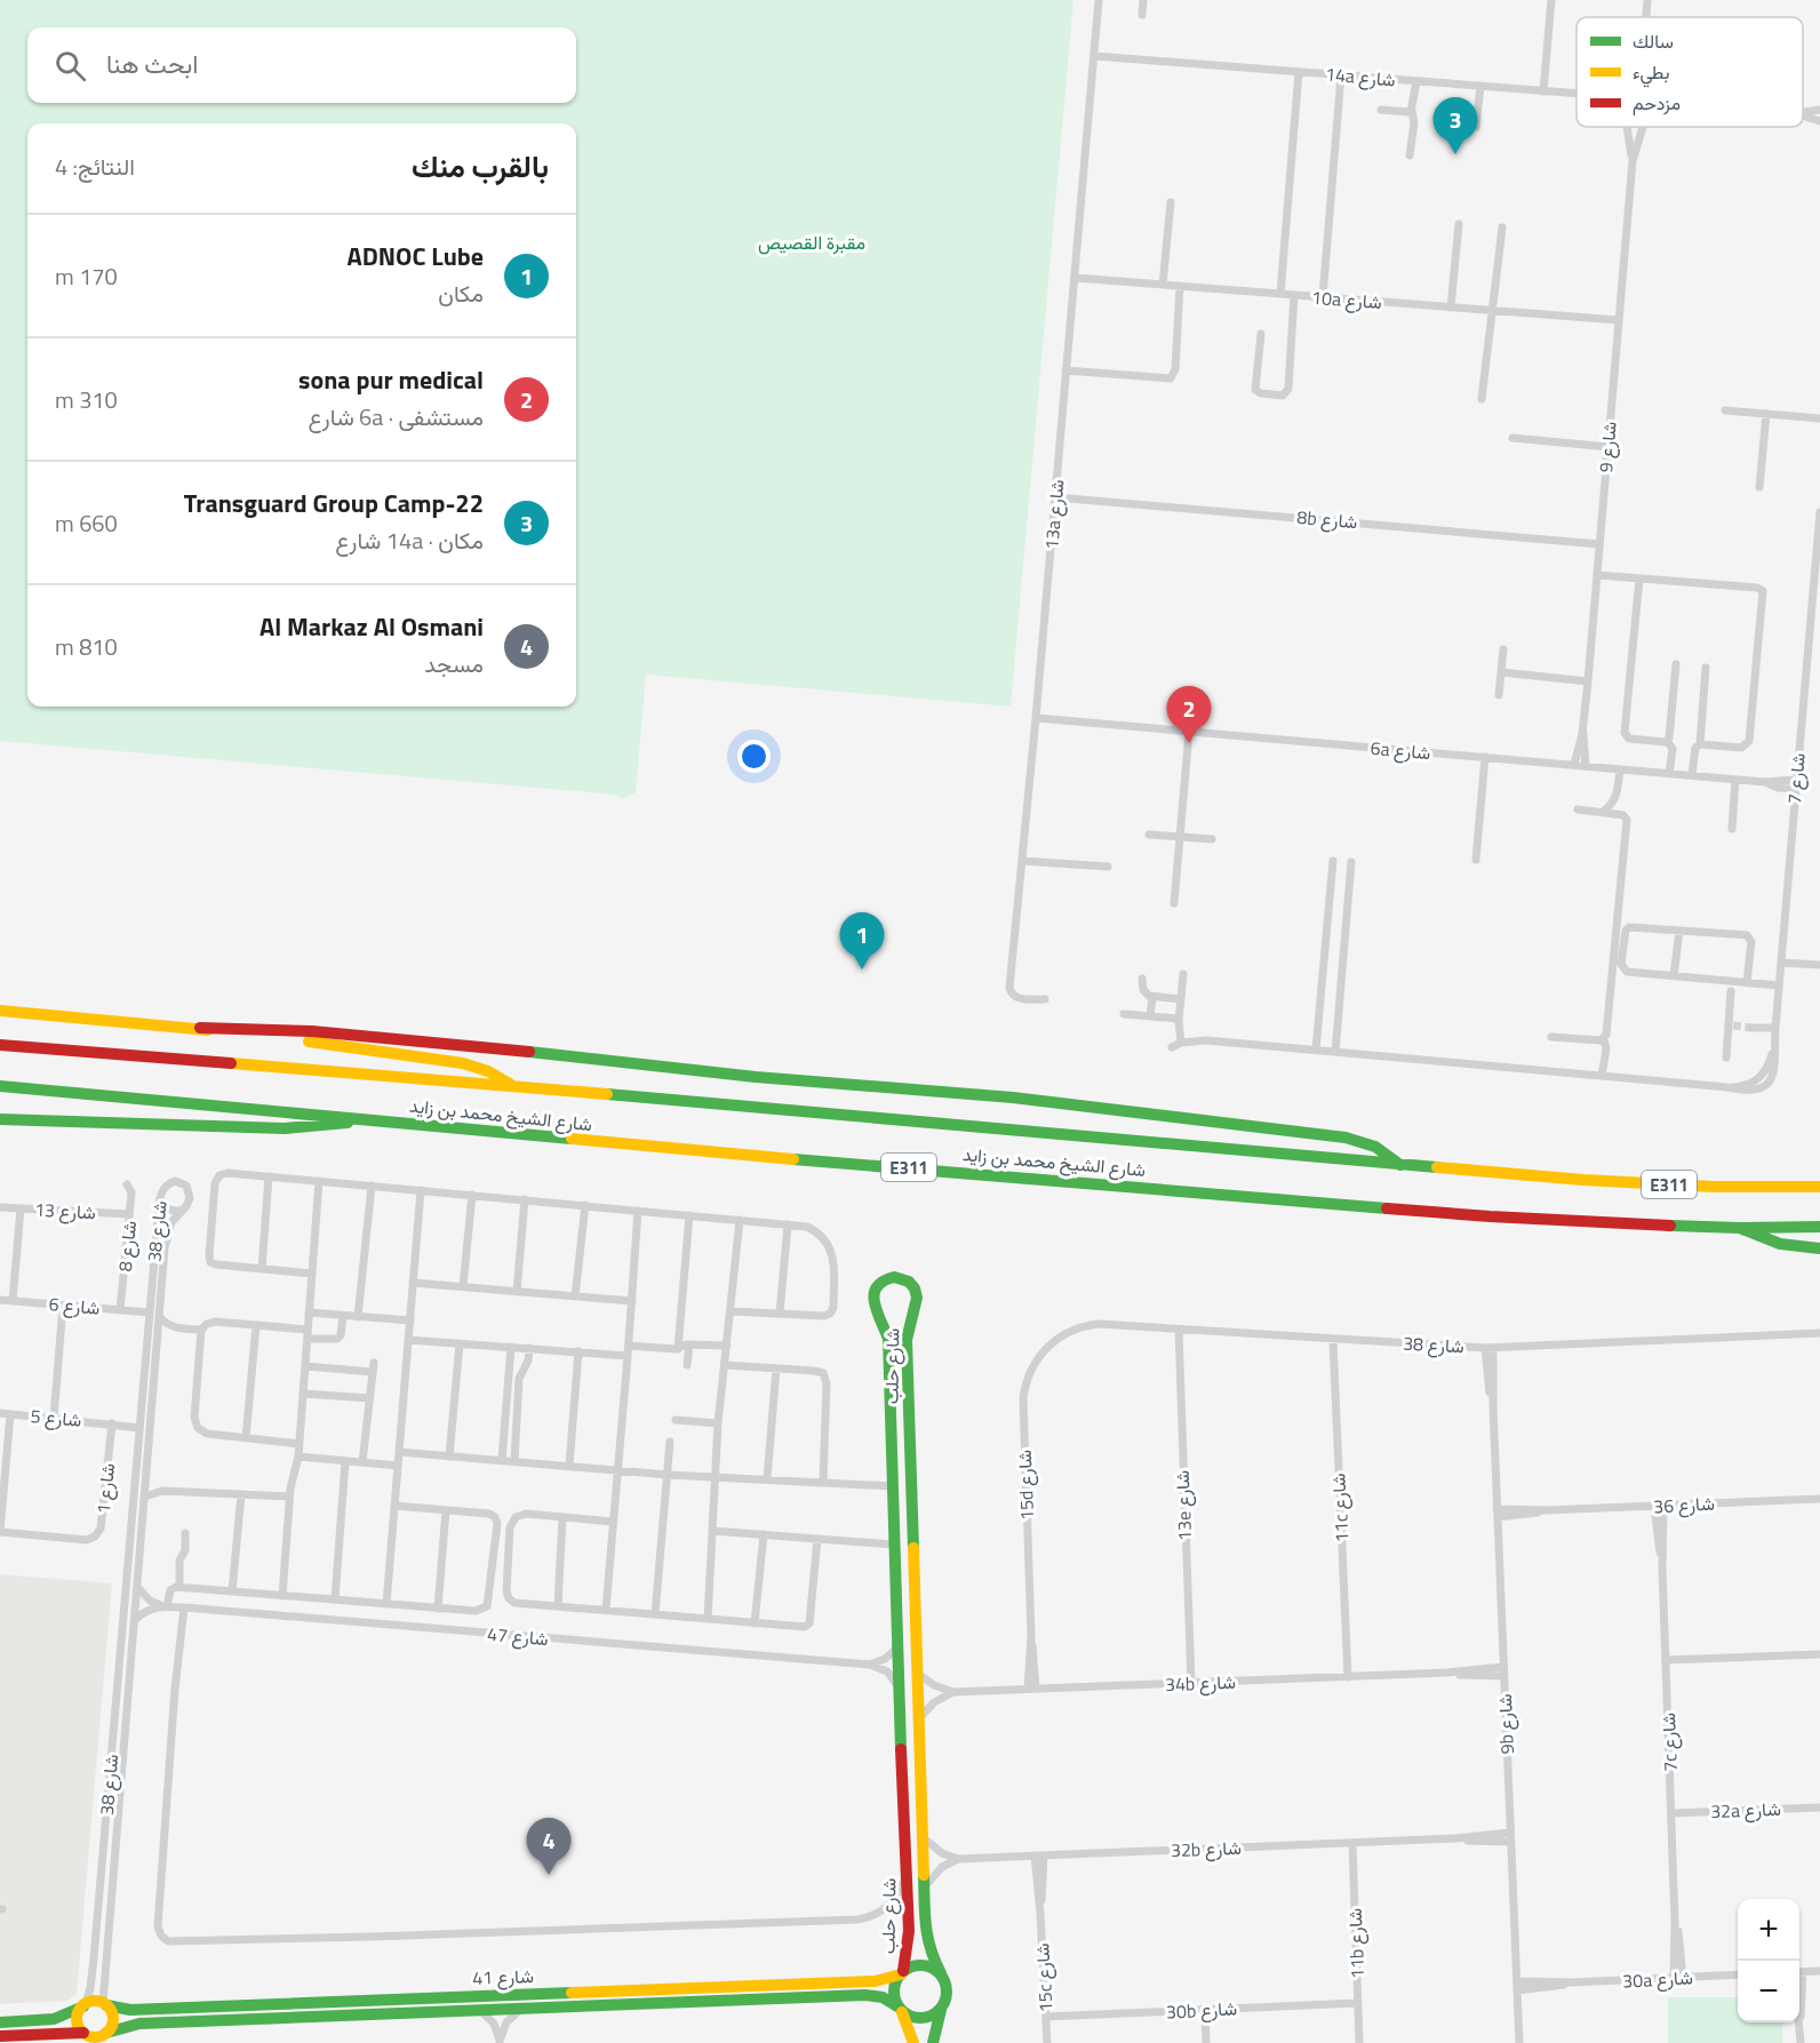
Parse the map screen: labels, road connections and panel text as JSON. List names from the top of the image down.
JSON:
{
  "streets": {
    "main road": [
      "شارع الشيخ محمد بن زايد",
      "E311",
      "شارع حلب",
      "شارع 41"
    ],
    "street": [
      "14a شارع",
      "10a شارع",
      "شارع 9",
      "13a شارع",
      "8b شارع",
      "6a شارع",
      "شارع 7",
      "شارع 13",
      "شارع 38",
      "شارع 8",
      "شارع 6",
      "شارع 5",
      "15d شارع",
      "شارع 1",
      "شارع 36",
      "13e شارع",
      "11c شارع",
      "شارع 47",
      "34b شارع",
      "9b شارع",
      "7c شارع",
      "32a شارع",
      "32b شارع",
      "11b شارع",
      "15c شارع",
      "30a شارع",
      "30b شارع"
    ]
  },
  "crossings": [
    ["14a شارع", "13a شارع"],
    ["10a شارع", "شارع 9"],
    ["10a شارع", "13a شارع"],
    ["شارع 9", "8b شارع"],
    ["شارع 9", "6a شارع"],
    ["13a شارع", "8b شارع"],
    ["13a شارع", "6a شارع"],
    ["6a شارع", "شارع 7"],
    ["شارع 13", "شارع 8"],
    ["شارع 38", "شارع 6"],
    ["شارع 38", "شارع 5"],
    ["شارع 38", "15d شارع"],
    ["شارع 38", "13e شارع"],
    ["شارع 38", "11c شارع"],
    ["شارع 38", "شارع 47"],
    ["شارع 38", "9b شارع"],
    ["شارع 38", "شارع 41"],
    ["شارع 8", "شارع 6"],
    ["شارع حلب", "34b شارع"],
    ["شارع حلب", "شارع 41"],
    ["شارع 5", "شارع 1"],
    ["15d شارع", "34b شارع"],
    ["شارع 36", "9b شارع"],
    ["شارع 36", "7c شارع"],
    ["13e شارع", "34b شارع"],
    ["11c شارع", "34b شارع"],
    ["34b شارع", "9b شارع"],
    ["9b شارع", "32b شارع"],
    ["9b شارع", "30a شارع"],
    ["7c شارع", "32a شارع"],
    ["7c شارع", "30a شارع"],
    ["32b شارع", "11b شارع"],
    ["32b شارع", "15c شارع"],
    ["11b شارع", "30b شارع"],
    ["15c شارع", "30b شارع"]
  ],
  "parks": ["مقبرة القصيص"],
  "legend": ["سالك", "بطيء", "مزدحم"],
  "page": {
    "search": "ابحث هنا",
    "pins": [
      "3",
      "2",
      "1",
      "4"
    ],
    "heading": ["بالقرب منك", "النتائج: 4"],
    "list": [
      {
        "mark": "1",
        "name": "ADNOC Lube",
        "note": "مكان",
        "value": "170 m"
      },
      {
        "mark": "2",
        "name": "sona pur medical",
        "note": "مستشفى · 6a شارع",
        "value": "310 m"
      },
      {
        "mark": "3",
        "name": "Transguard Group Camp-22",
        "note": "مكان · 14a شارع",
        "value": "660 m"
      },
      {
        "mark": "4",
        "name": "Al Markaz Al Osmani",
        "note": "مسجد",
        "value": "810 m"
      }
    ],
    "map_buttons": ["+", "−"]
  }
}
